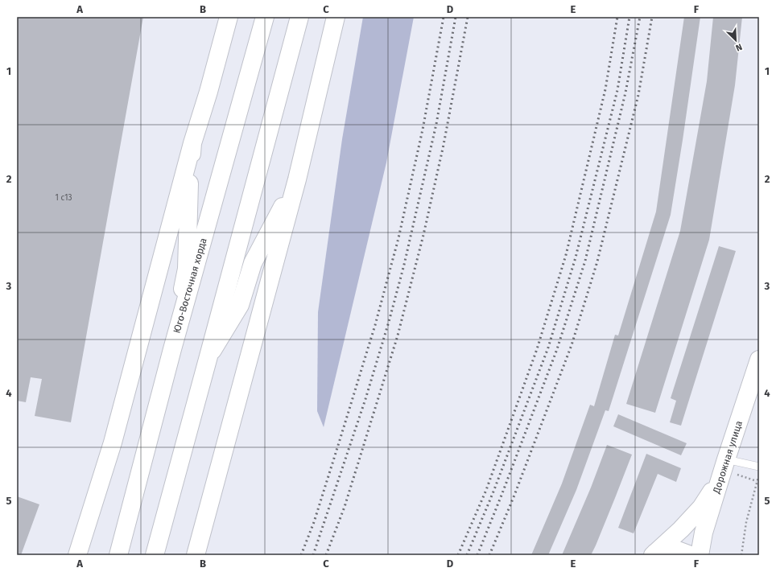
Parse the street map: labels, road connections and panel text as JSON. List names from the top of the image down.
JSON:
{
  "streets": {
    "street": ["Юго-Восточная хорда", "Дорожная улица"]
  },
  "house_numbers": ["1 с13"],
  "north": "bottom right",
  "grid": {
    "columns": [
      "A",
      "B",
      "C",
      "D",
      "E",
      "F"
    ],
    "rows": [
      "1",
      "2",
      "3",
      "4",
      "5"
    ]
  }
}
